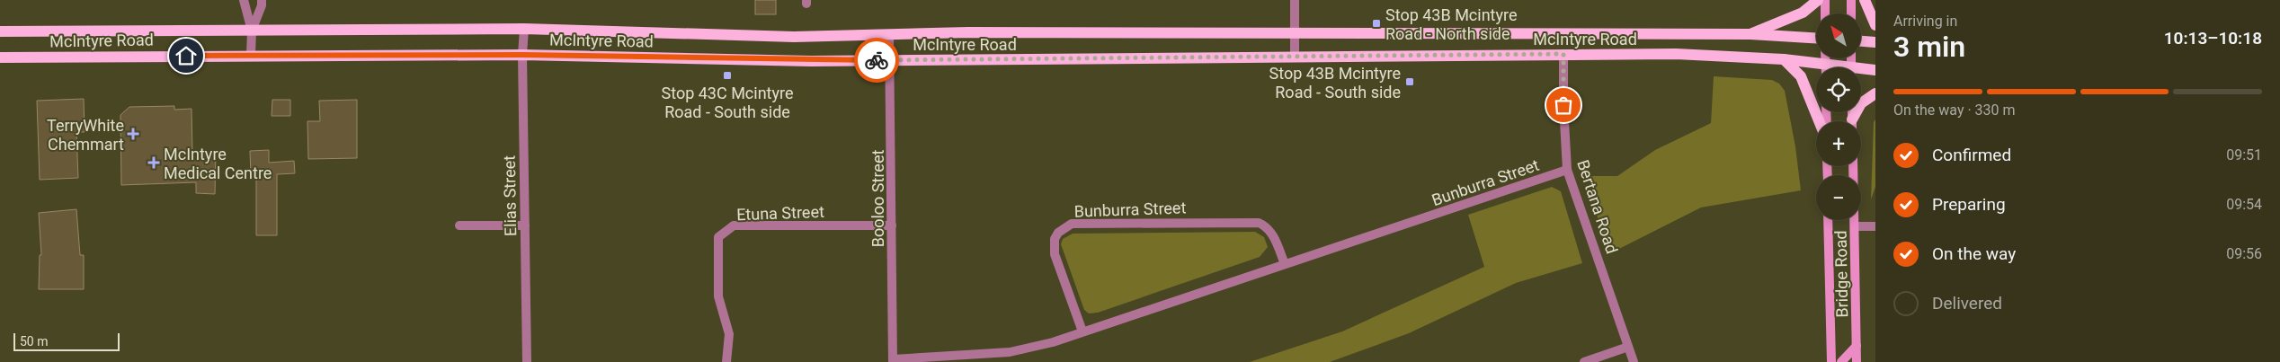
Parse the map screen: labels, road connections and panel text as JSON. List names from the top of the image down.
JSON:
{
  "streets": {
    "main road": ["McIntyre Road", "Bridge Road"],
    "street": [
      "Bunburra Street",
      "Elias Street",
      "Booloo Street",
      "Bertana Road",
      "Etuna Street"
    ]
  },
  "crossings": [
    ["McIntyre Road", "Elias Street"],
    ["McIntyre Road", "Booloo Street"],
    ["McIntyre Road", "Bertana Road"],
    ["Bunburra Street", "Booloo Street"],
    ["Bunburra Street", "Bertana Road"],
    ["Booloo Street", "Etuna Street"]
  ],
  "places": {
    "transit": ["Stop 43B Mcintyre Road - North side", "Stop 43C Mcintyre Road - South side", "Stop 43B Mcintyre Road - South side"],
    "health": ["TerryWhite Chemmart", "McIntyre Medical Centre"]
  },
  "scale_bar": "50 m",
  "north": "top left",
  "page": {
    "heading": ["3 min", "Arriving in", "10:13–10:18"],
    "map_buttons": ["+", "−"],
    "bar": "On the way · 330 m",
    "list": [
      ["Confirmed", "09:51"],
      ["Preparing", "09:54"],
      ["On the way", "09:56"],
      "Delivered"
    ],
    "scale": "50 m"
  }
}
